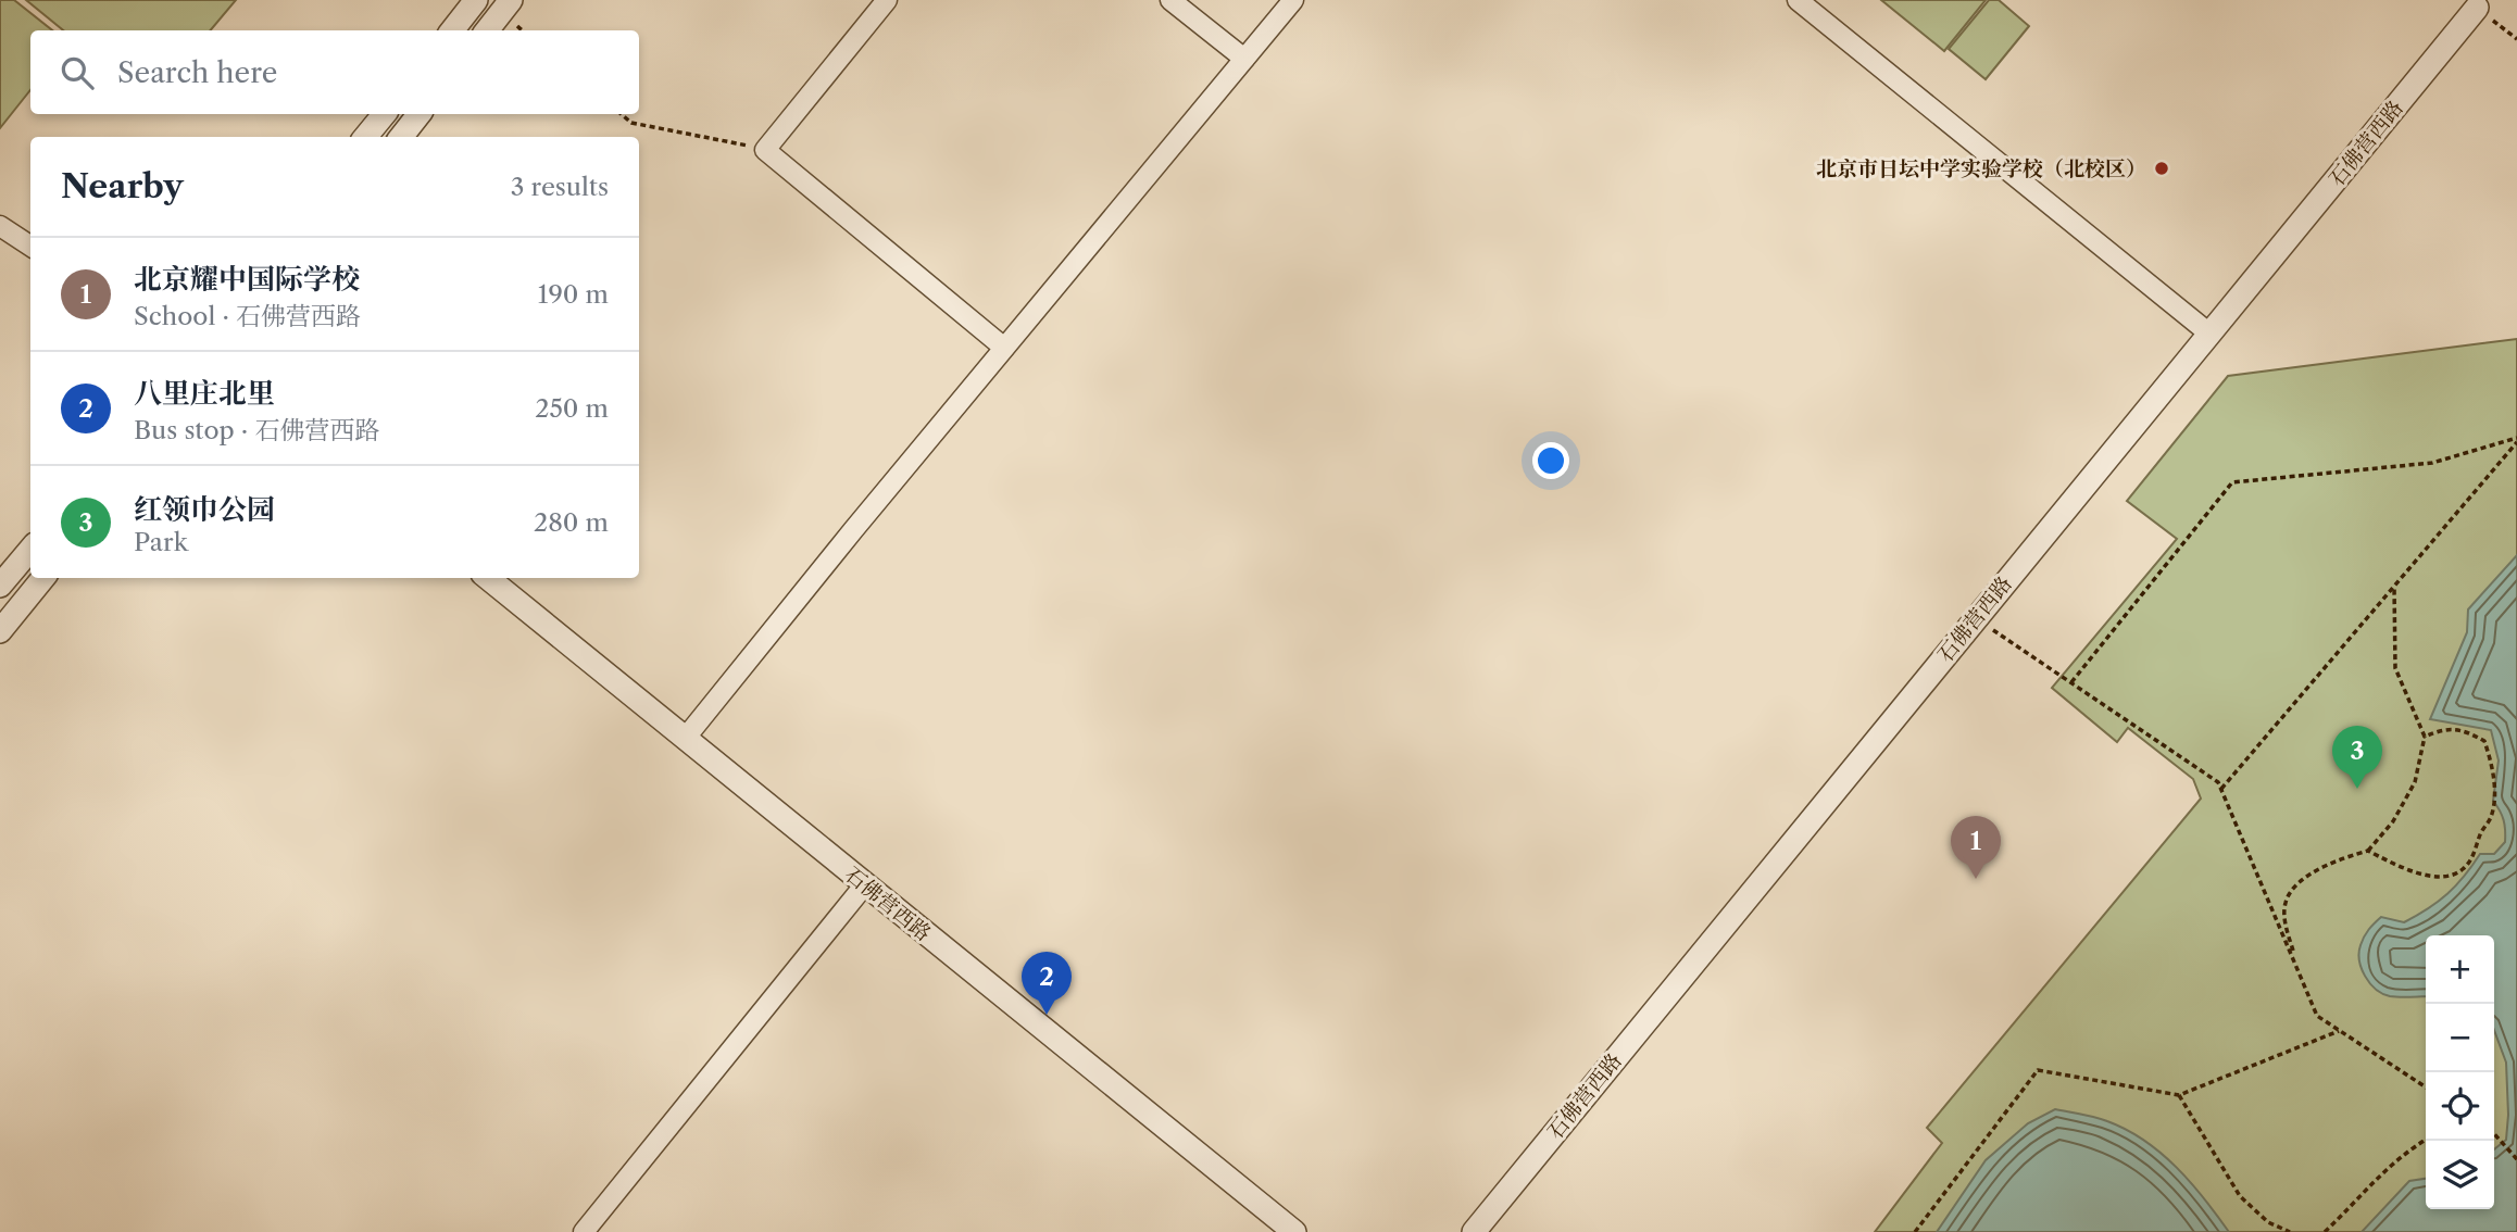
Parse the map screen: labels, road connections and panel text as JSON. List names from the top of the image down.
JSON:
{
  "streets": {
    "street": ["石佛营西路"]
  },
  "places": ["北京市日坛中学实验学校（北校区）"],
  "page": {
    "search": "Search here",
    "heading": ["Nearby", "3 results"],
    "list": [
      {
        "mark": "1",
        "name": "北京耀中国际学校",
        "note": "School · 石佛营西路",
        "value": "190 m"
      },
      {
        "mark": "2",
        "name": "八里庄北里",
        "note": "Bus stop · 石佛营西路",
        "value": "250 m"
      },
      {
        "mark": "3",
        "name": "红领巾公园",
        "note": "Park",
        "value": "280 m"
      }
    ],
    "pins": ["3", "1", "2"],
    "map_buttons": ["+", "−"]
  }
}
